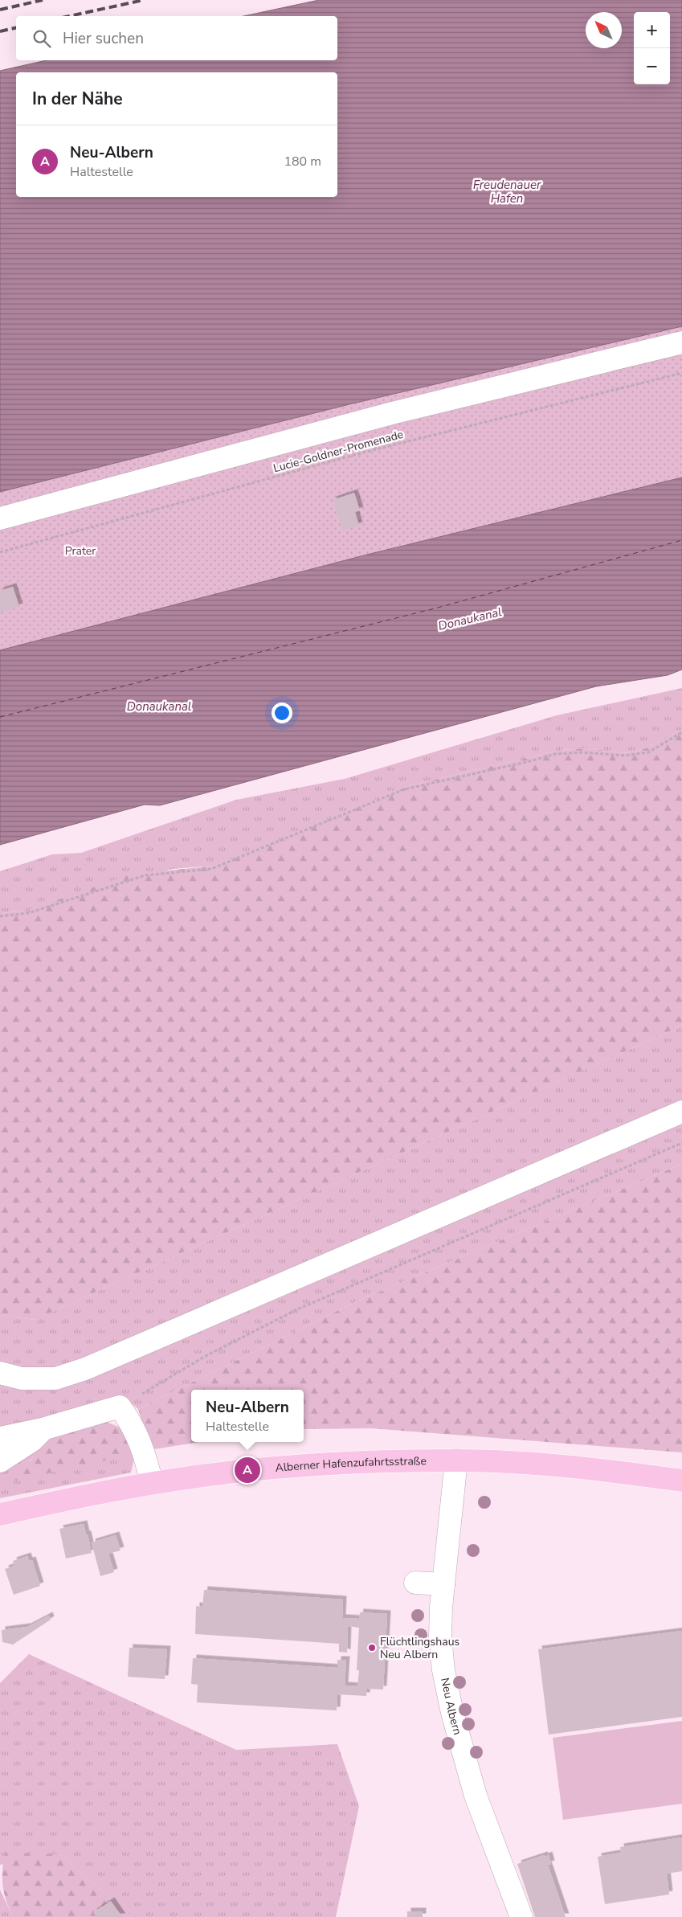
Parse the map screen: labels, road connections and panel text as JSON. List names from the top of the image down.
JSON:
{
  "streets": {
    "main road": ["Alberner Hafenzufahrtsstraße"],
    "street": ["Neu Albern"],
    "path": ["Lucie-Goldner-Promenade"]
  },
  "crossings": [
    ["Alberner Hafenzufahrtsstraße", "Neu Albern"]
  ],
  "water": ["Freudenauer Hafen", "Donaukanal"],
  "parks": ["Prater"],
  "places": ["Flüchtlingshaus Neu Albern"],
  "north": "top left",
  "page": {
    "map_buttons": ["+", "−"],
    "search": "Hier suchen",
    "heading": "In der Nähe",
    "list": [
      {
        "mark": "A",
        "name": "Neu-Albern",
        "note": "Haltestelle",
        "value": "180 m"
      }
    ],
    "popup": ["Neu-Albern", "Haltestelle"],
    "pins": "A"
  }
}
